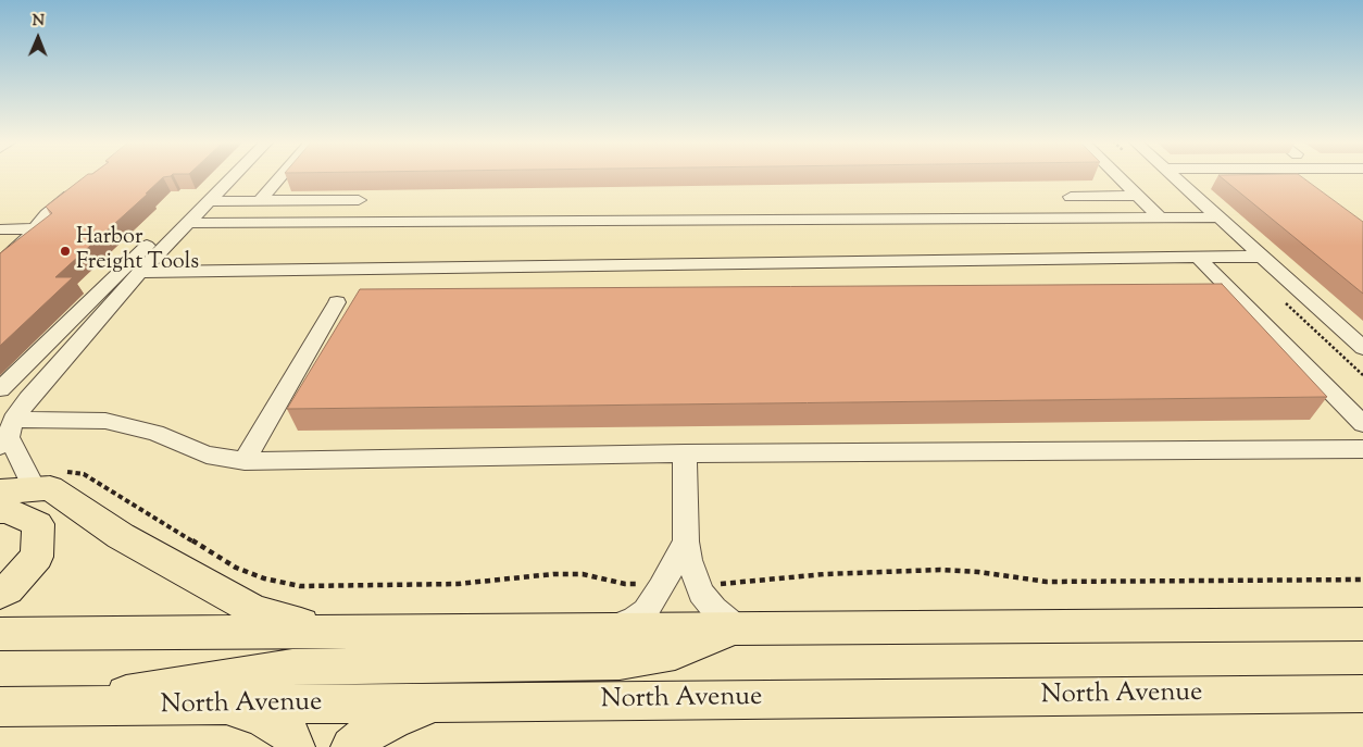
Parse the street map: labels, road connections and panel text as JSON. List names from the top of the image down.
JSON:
{
  "streets": {
    "main road": ["North Avenue"]
  },
  "places": ["Harbor Freight Tools"],
  "north": "top"
}
